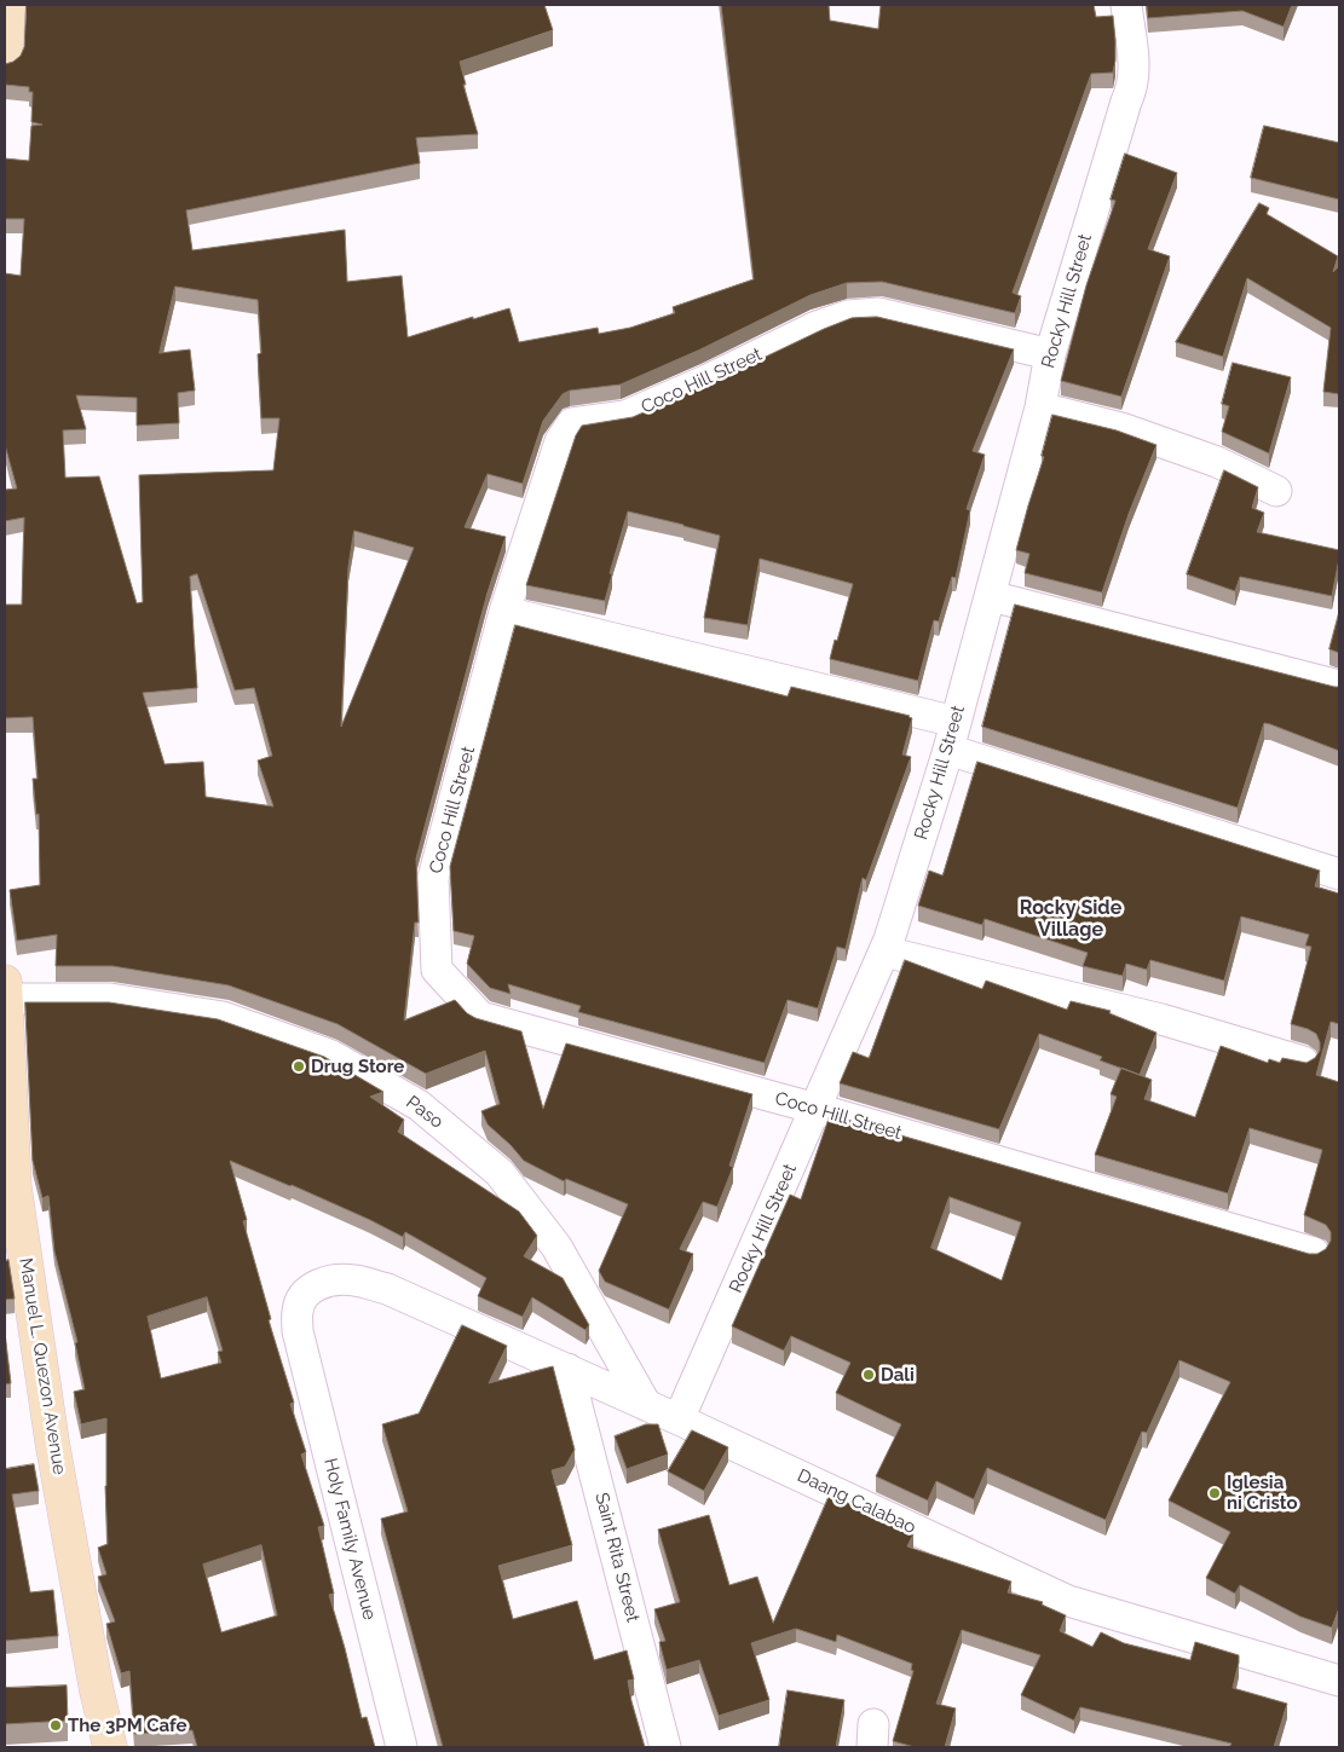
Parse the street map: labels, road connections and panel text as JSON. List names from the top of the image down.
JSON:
{
  "streets": {
    "main road": ["Manuel L. Quezon Avenue"],
    "street": [
      "Rocky Hill Street",
      "Coco Hill Street",
      "Paso",
      "Daang Calabao",
      "Holy Family Avenue",
      "Saint Rita Street"
    ]
  },
  "crossings": [
    ["Rocky Hill Street", "Coco Hill Street"],
    ["Rocky Hill Street", "Daang Calabao"],
    ["Paso", "Manuel L. Quezon Avenue"],
    ["Paso", "Daang Calabao"],
    ["Daang Calabao", "Holy Family Avenue"],
    ["Daang Calabao", "Saint Rita Street"]
  ],
  "districts": ["Rocky Side Village"],
  "places": [
    "Drug Store",
    "Dali",
    "Iglesia ni Cristo",
    "The 3PM Cafe"
  ]
}
